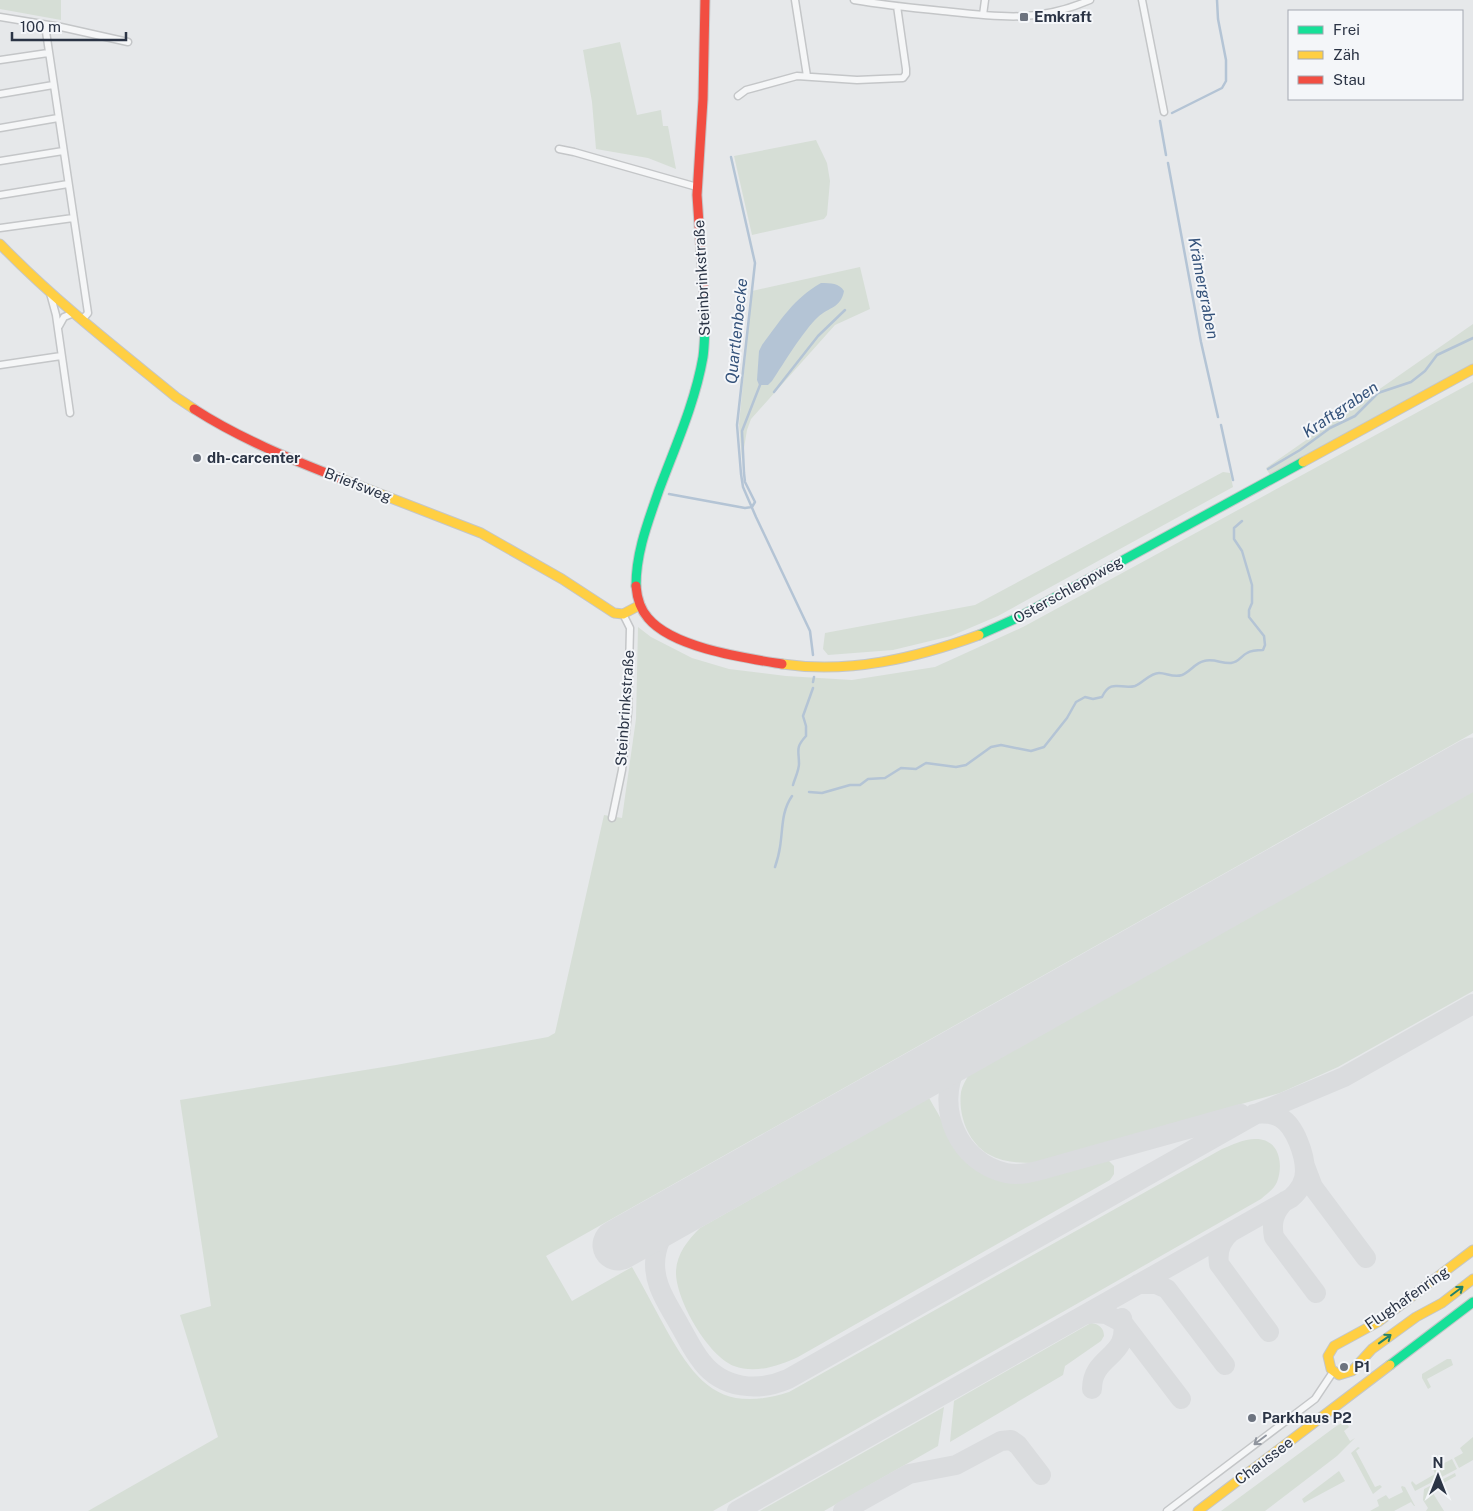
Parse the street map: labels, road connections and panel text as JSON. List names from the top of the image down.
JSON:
{
  "streets": {
    "street": [
      "Steinbrinkstraße",
      "Briefsweg",
      "Osterschleppweg",
      "Flughafenring",
      "Chaussee"
    ]
  },
  "crossings": [
    ["Steinbrinkstraße", "Briefsweg"],
    ["Steinbrinkstraße", "Osterschleppweg"]
  ],
  "water": ["Krämergraben", "Quartlenbecke", "Kraftgraben"],
  "places": {
    "transit": ["Emkraft"],
    "other": ["dh-carcenter", "P1", "Parkhaus P2"]
  },
  "legend": ["Frei", "Zäh", "Stau"],
  "scale_bar": "100 m",
  "north": "top"
}
